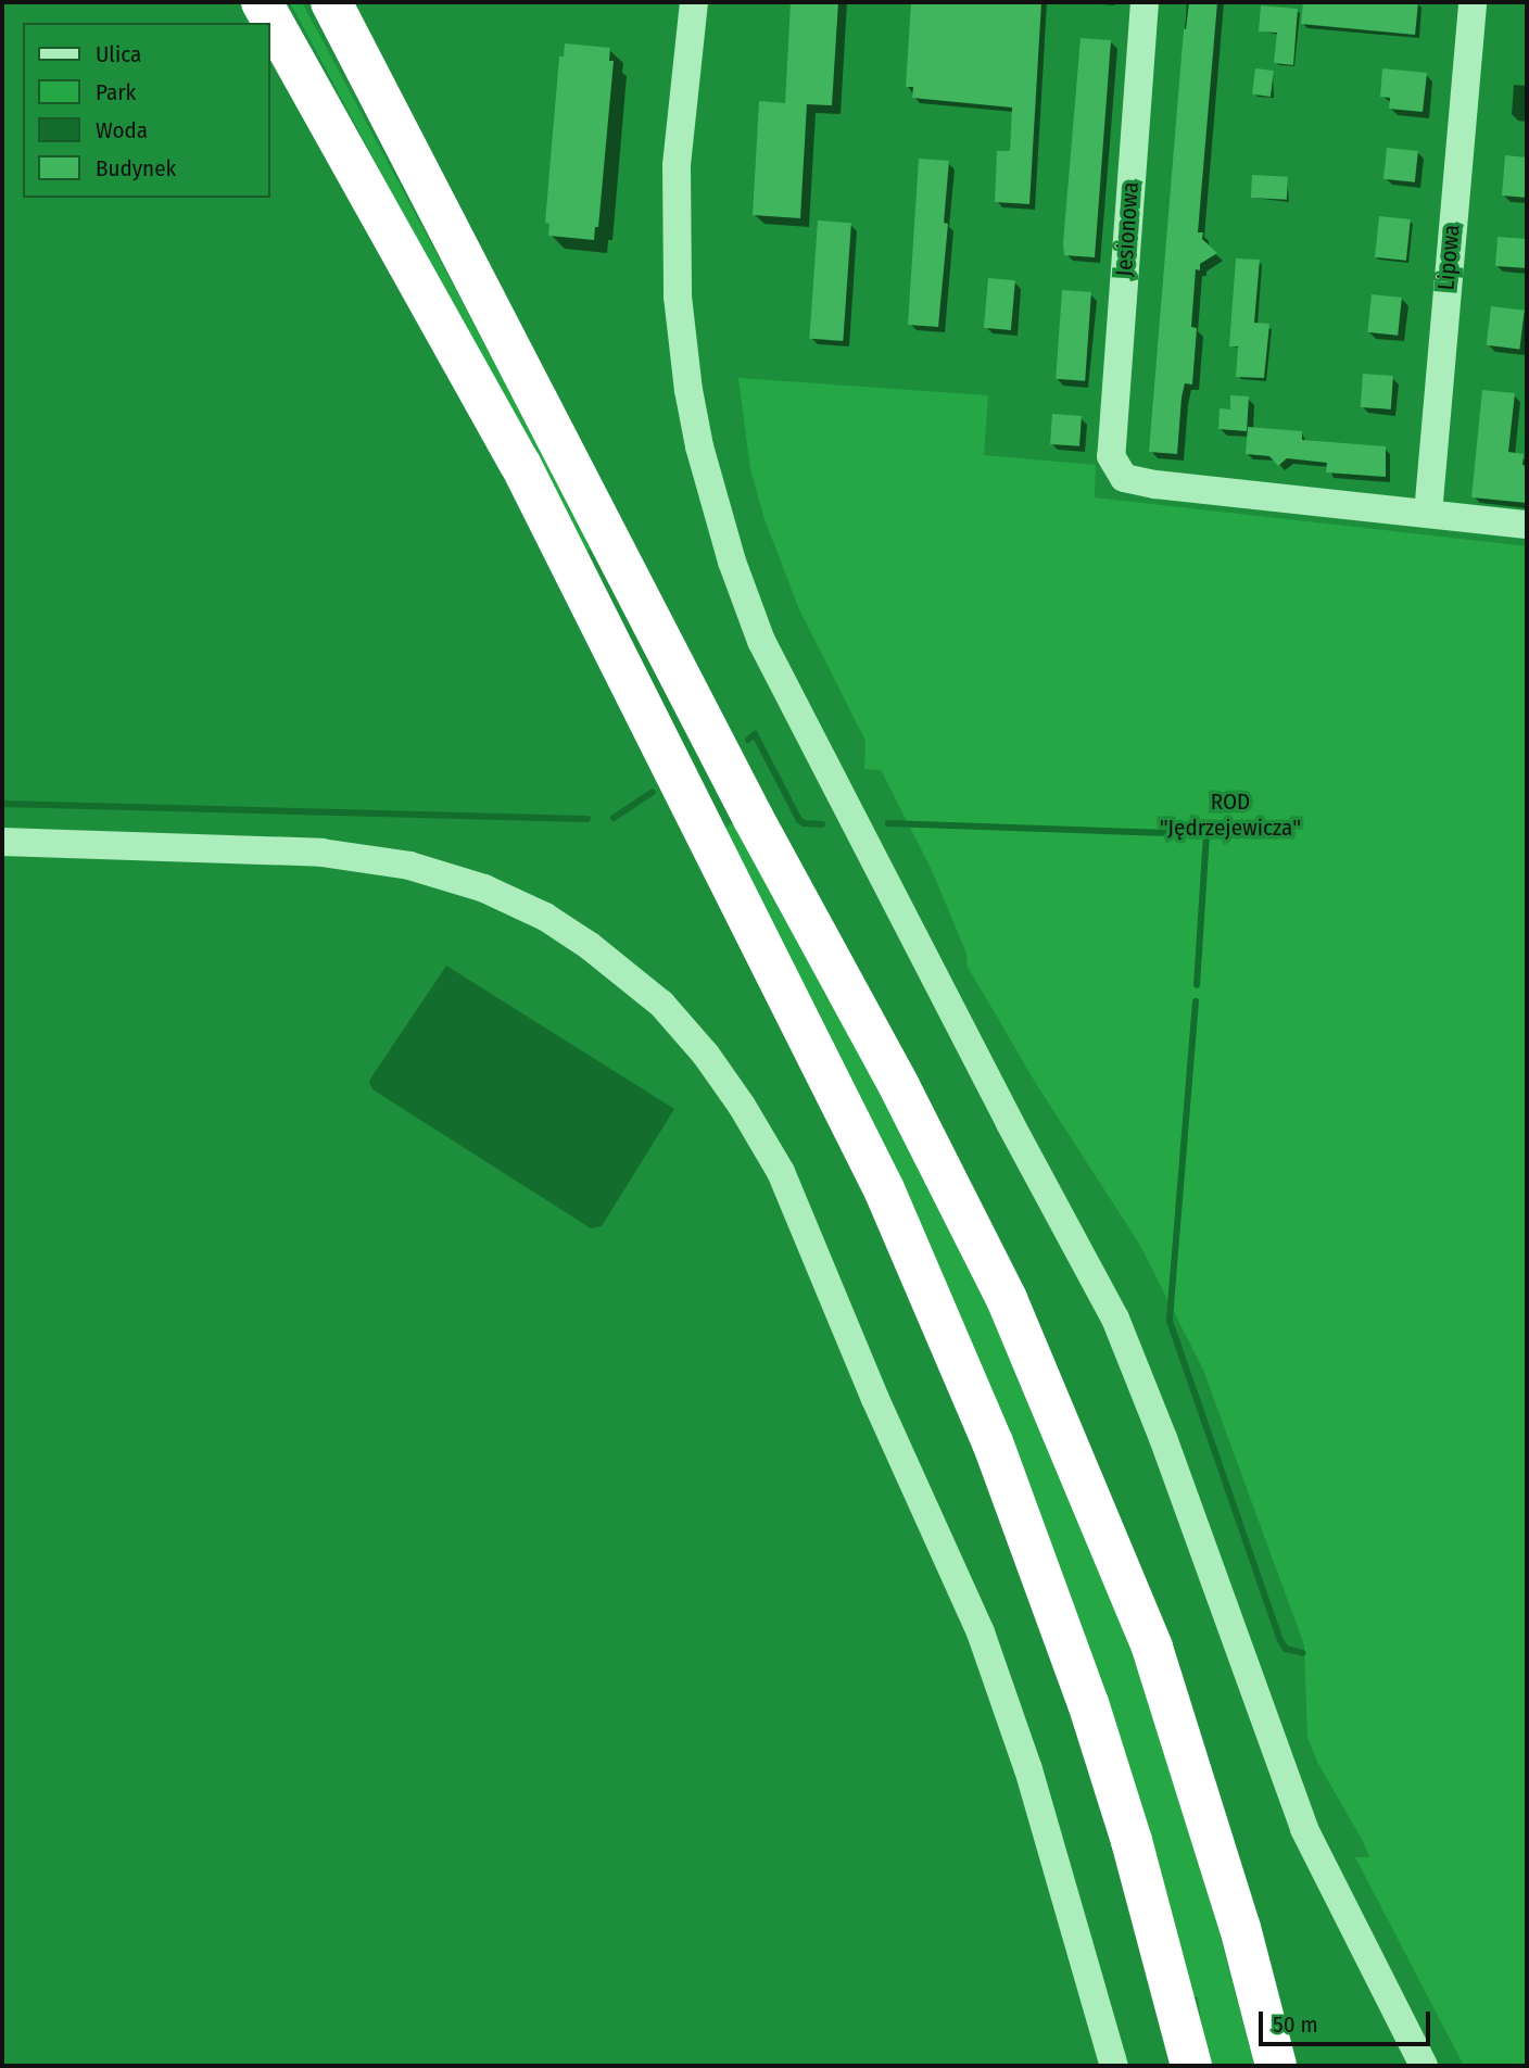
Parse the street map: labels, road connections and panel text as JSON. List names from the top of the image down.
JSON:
{
  "streets": {
    "street": ["Jesionowa", "Lipowa"]
  },
  "crossings": [
    ["Jesionowa", "Lipowa"]
  ],
  "parks": ["ROD \"Jędrzejewicza\""],
  "legend": [
    "Ulica",
    "Park",
    "Woda",
    "Budynek"
  ],
  "scale_bar": "50 m"
}
